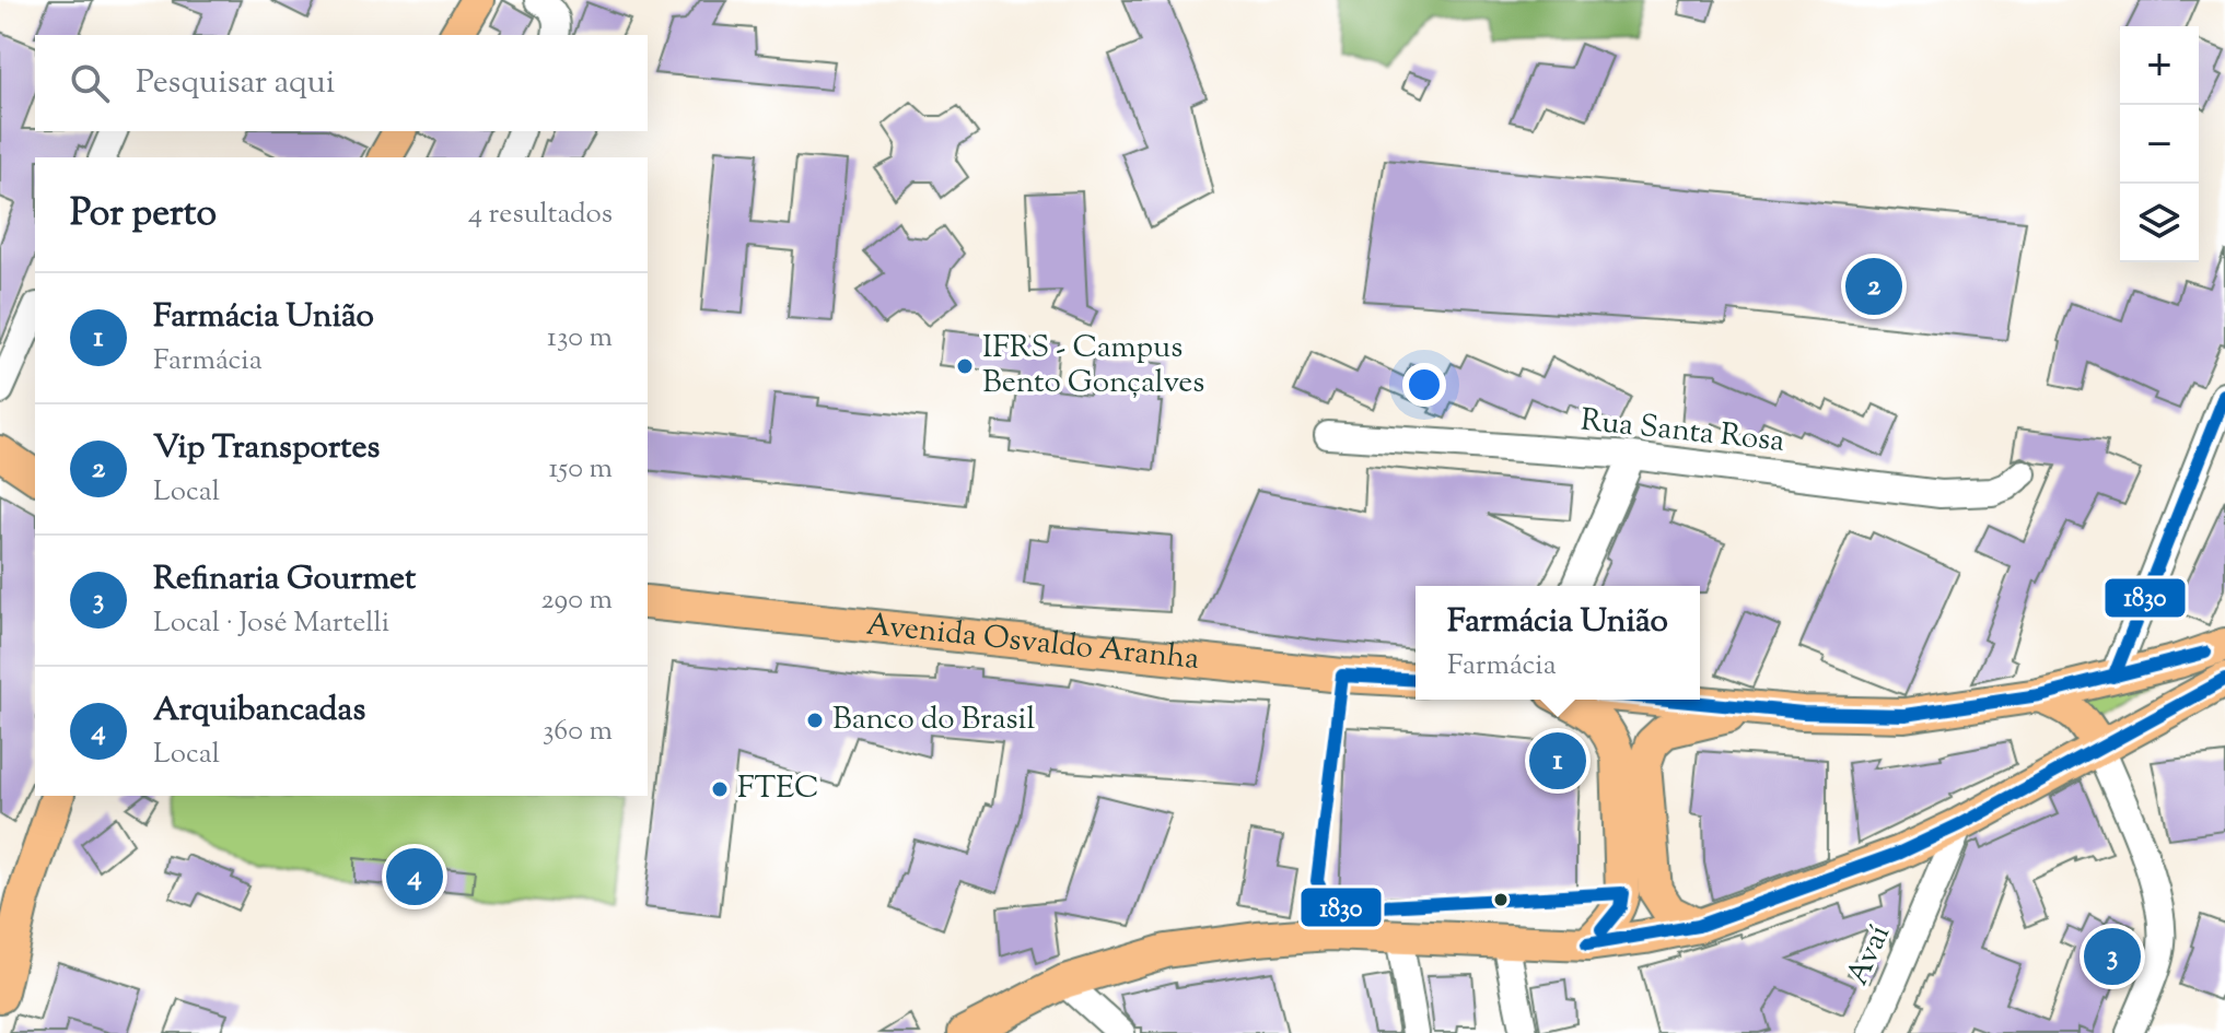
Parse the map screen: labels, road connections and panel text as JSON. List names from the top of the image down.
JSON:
{
  "streets": {
    "main road": ["Avenida Osvaldo Aranha"],
    "street": ["Rua Santa Rosa", "Avaí"]
  },
  "places": ["IFRS - Campus Bento Gonçalves", "Banco do Brasil", "FTEC"],
  "lines": ["transit line 1830"],
  "page": {
    "map_buttons": ["+", "−"],
    "search": "Pesquisar aqui",
    "heading": ["Por perto", "4 resultados"],
    "pins": [
      "2",
      "1",
      "4",
      "3"
    ],
    "list": [
      {
        "mark": "1",
        "name": "Farmácia União",
        "note": "Farmácia",
        "value": "130 m"
      },
      {
        "mark": "2",
        "name": "Vip Transportes",
        "note": "Local",
        "value": "150 m"
      },
      {
        "mark": "3",
        "name": "Refinaria Gourmet",
        "note": "Local · José Martelli",
        "value": "290 m"
      },
      {
        "mark": "4",
        "name": "Arquibancadas",
        "note": "Local",
        "value": "360 m"
      }
    ],
    "popup": ["Farmácia União", "Farmácia"]
  }
}
